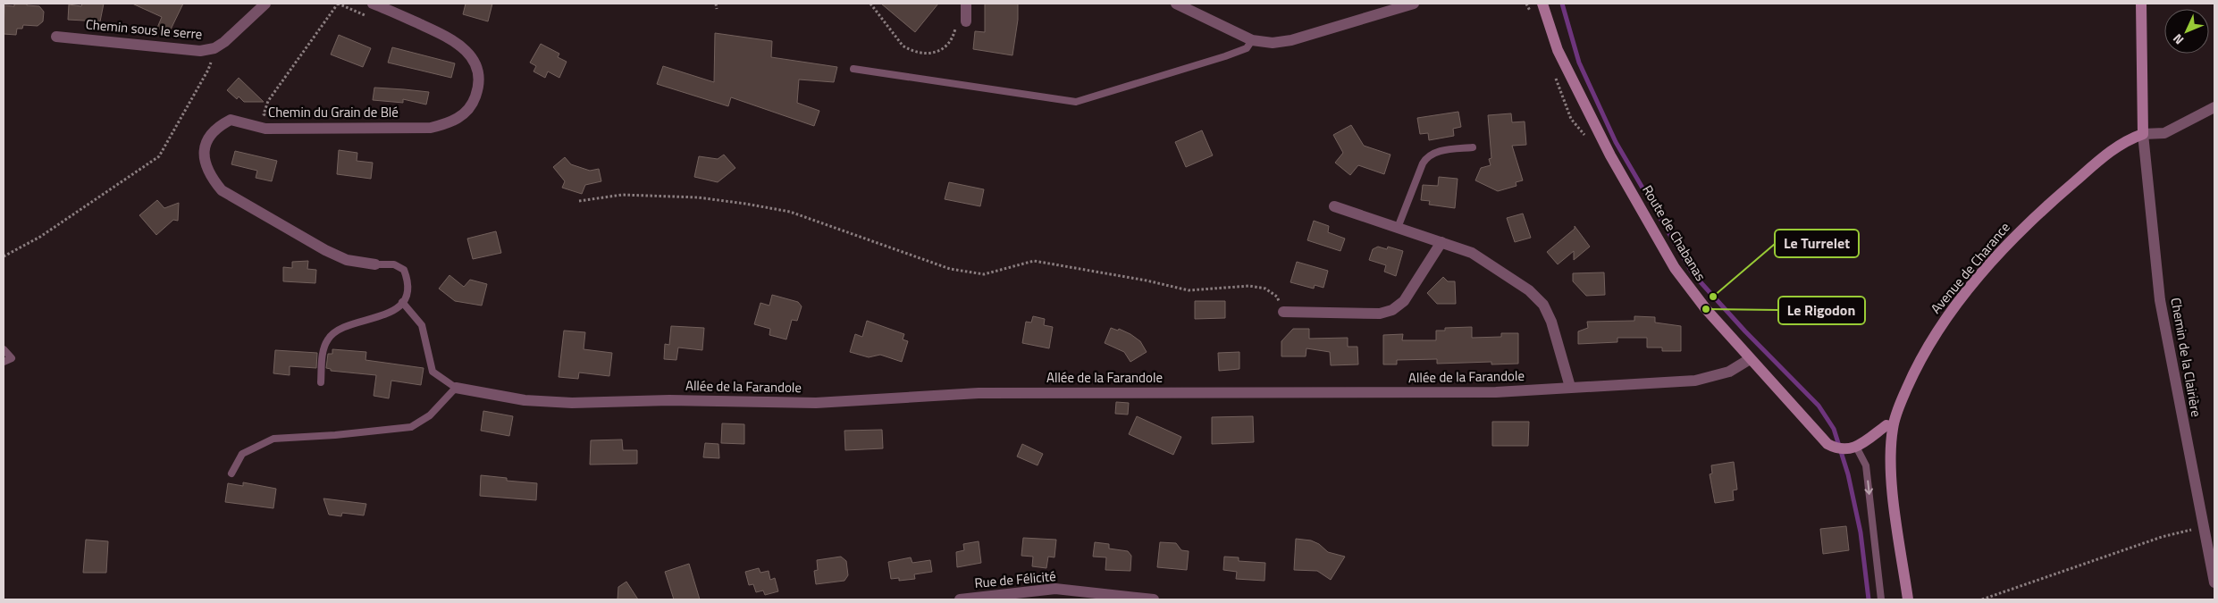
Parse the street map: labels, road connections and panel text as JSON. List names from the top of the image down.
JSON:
{
  "streets": {
    "street": [
      "Chemin sous le serre",
      "Chemin du Grain de Blé",
      "Route de Chabanas",
      "Avenue de Charance",
      "Chemin de la Clairière",
      "Allée de la Farandole",
      "Rue de Félicité"
    ]
  },
  "crossings": [
    ["Route de Chabanas", "Allée de la Farandole"],
    ["Avenue de Charance", "Chemin de la Clairière"]
  ],
  "places": ["Le Turrelet", "Le Rigodon"],
  "north": "bottom left"
}
